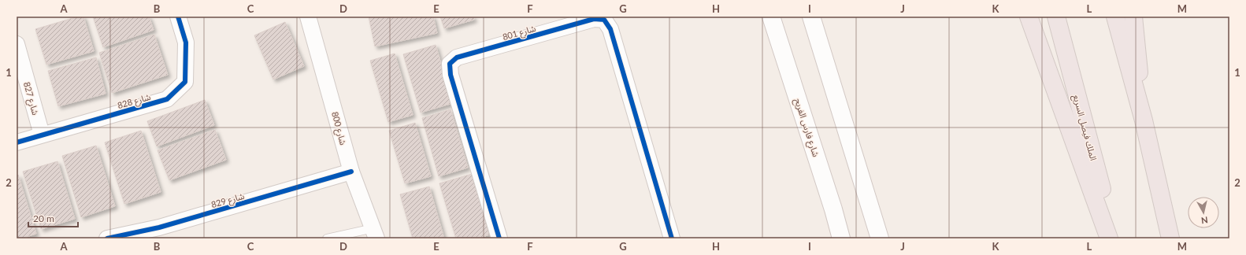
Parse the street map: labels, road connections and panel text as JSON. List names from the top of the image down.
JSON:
{
  "streets": {
    "highway": ["الملك فيصل السريع"],
    "street": [
      "شارع 801",
      "شارع 827",
      "شارع 828",
      "شارع فارس الفريح",
      "شارع 800",
      "شارع 829"
    ]
  },
  "crossings": [
    ["شارع 827", "شارع 828"],
    ["شارع 800", "شارع 829"]
  ],
  "scale_bar": "20 m",
  "north": "bottom",
  "grid": {
    "columns": [
      "A",
      "B",
      "C",
      "D",
      "E",
      "F",
      "G",
      "H",
      "I",
      "J",
      "K",
      "L",
      "M"
    ],
    "rows": ["1", "2"]
  }
}
